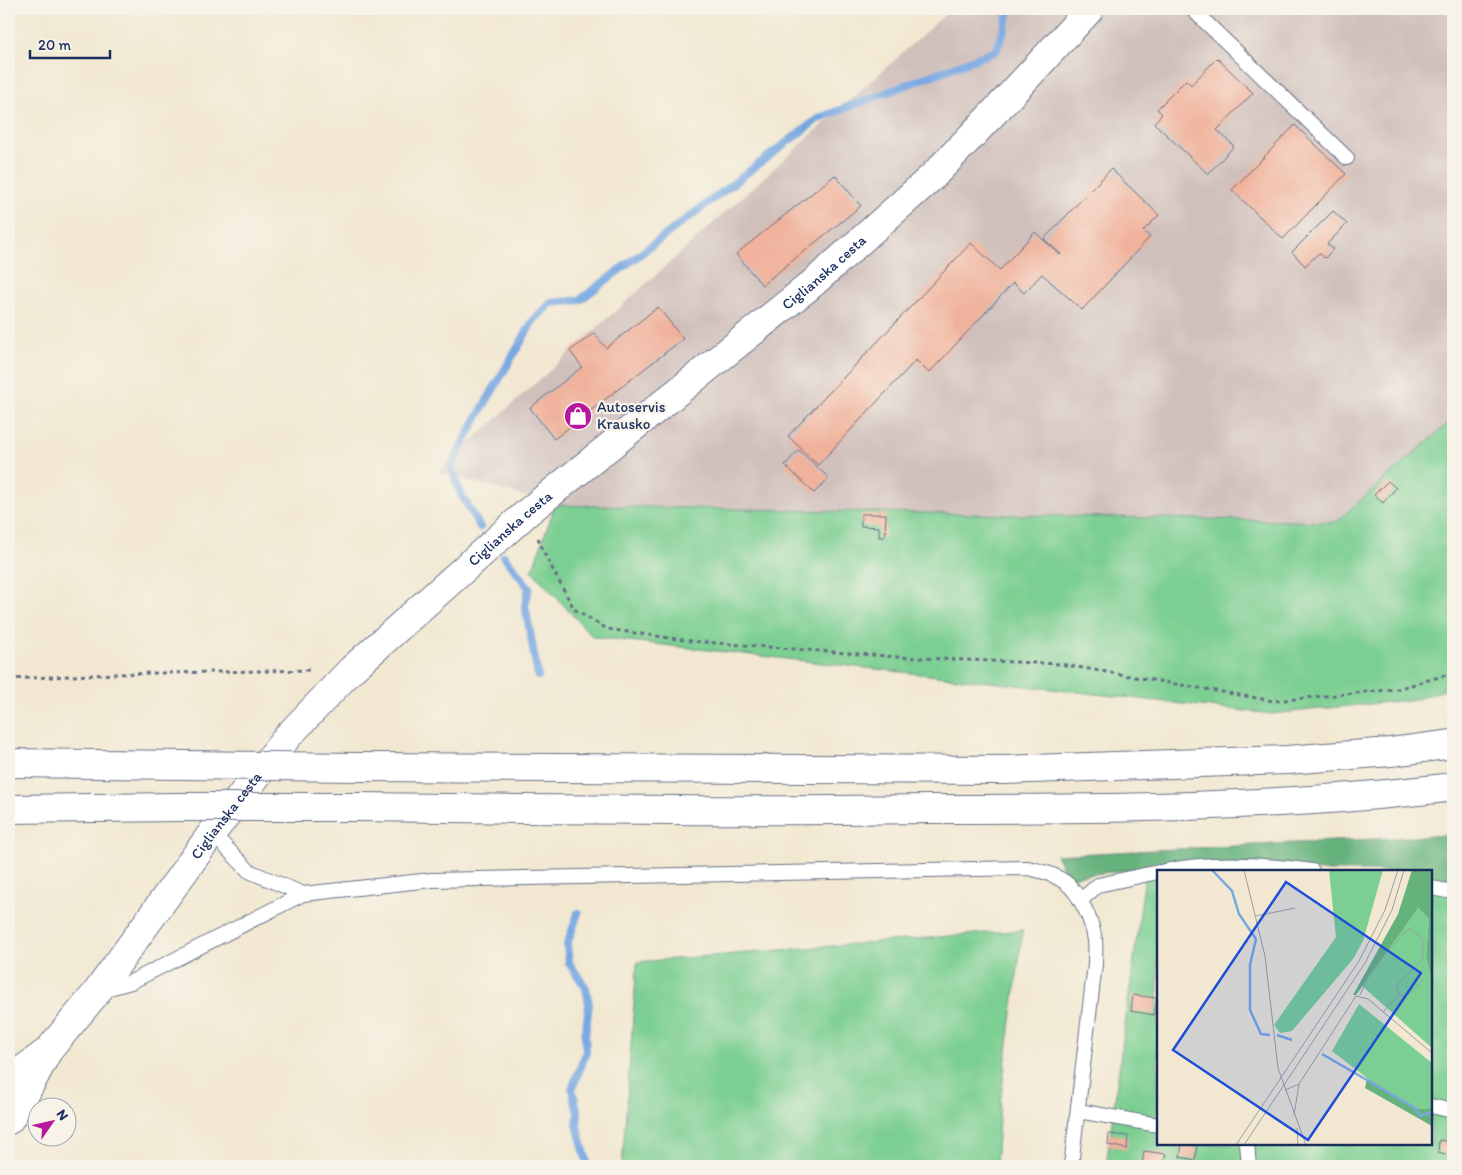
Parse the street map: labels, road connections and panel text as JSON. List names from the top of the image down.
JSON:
{
  "streets": {
    "main road": ["Ciglianska cesta"]
  },
  "places": {
    "shop": ["Autoservis Krausko"]
  },
  "scale_bar": "20 m",
  "north": "top right"
}
